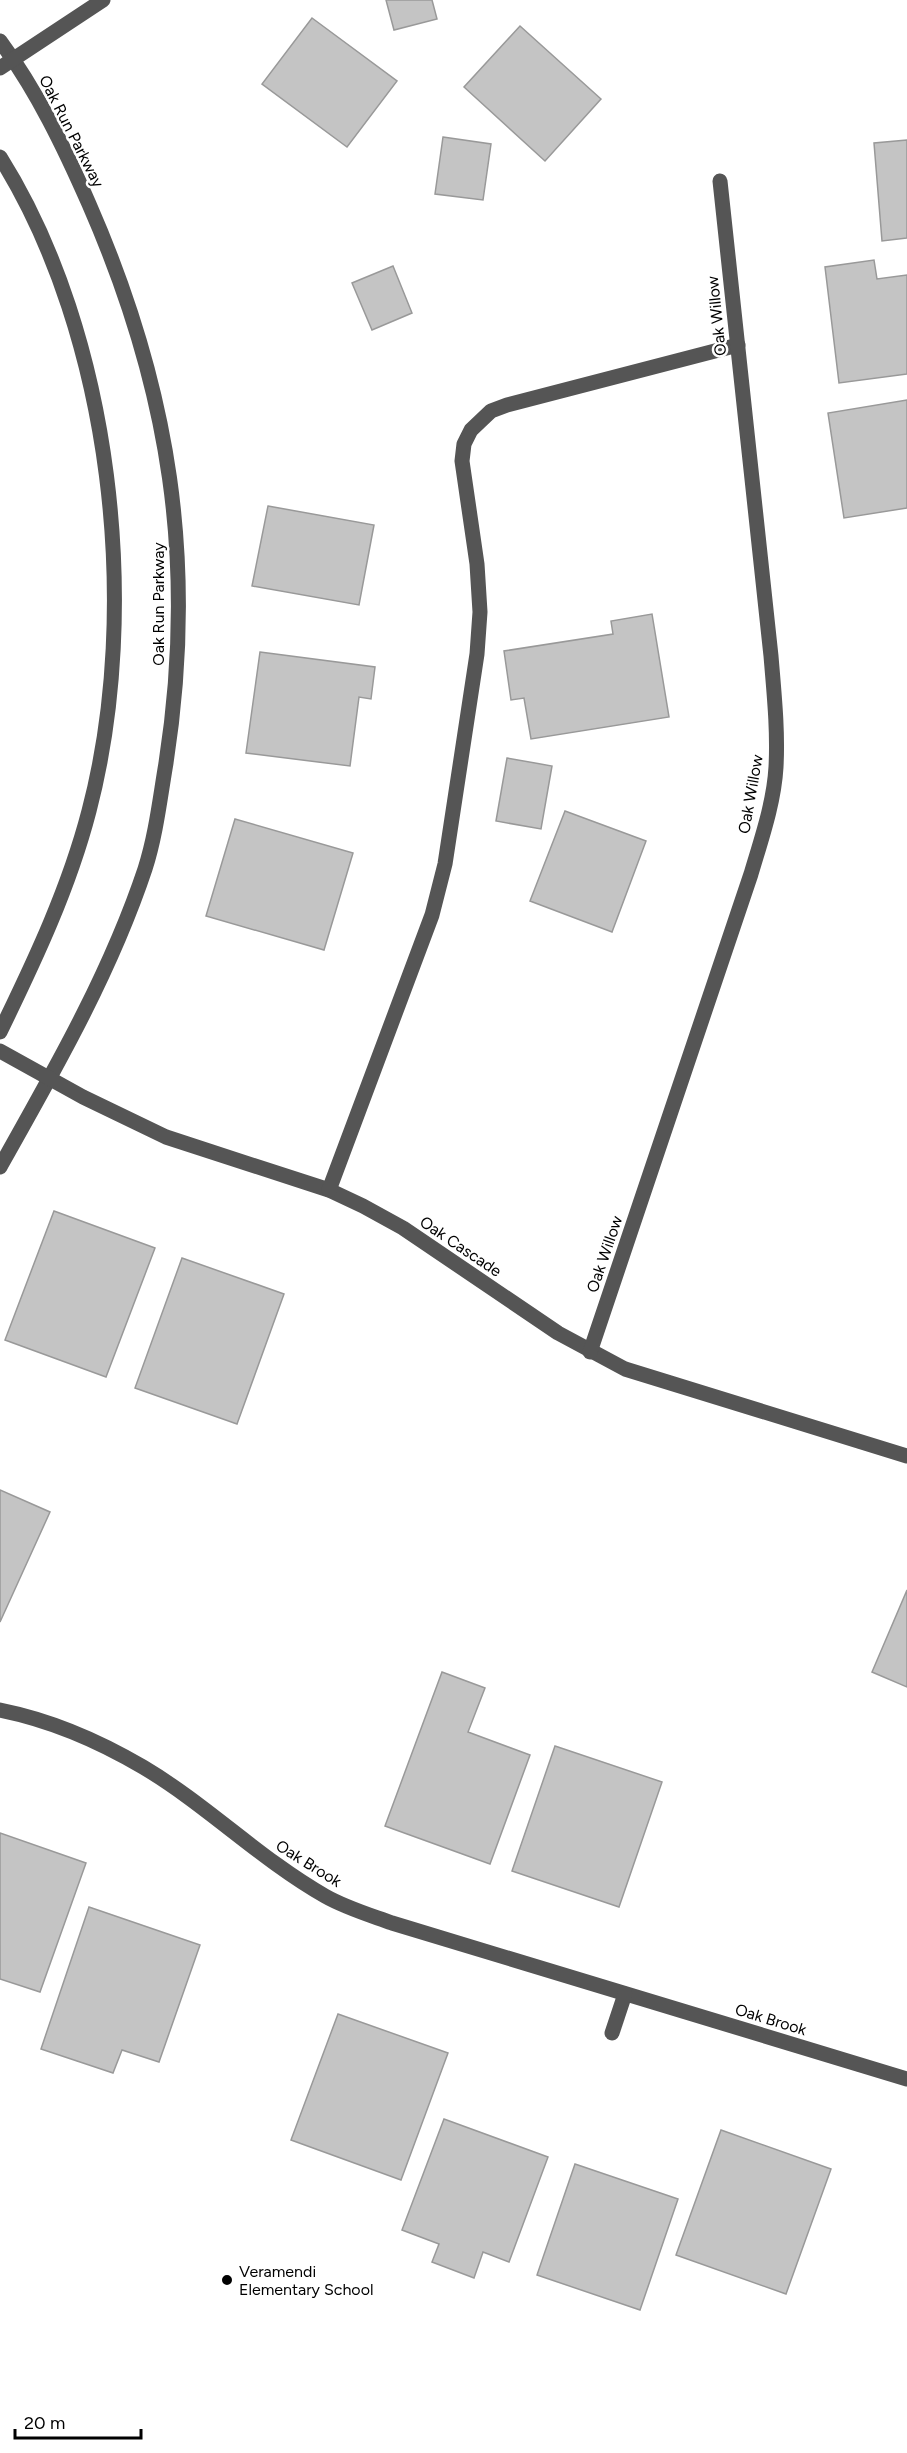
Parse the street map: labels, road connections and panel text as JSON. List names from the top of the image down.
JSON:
{
  "streets": {
    "street": [
      "Oak Run Parkway",
      "Oak Willow",
      "Oak Cascade",
      "Oak Brook"
    ]
  },
  "crossings": [
    ["Oak Run Parkway", "Oak Cascade"],
    ["Oak Willow", "Oak Cascade"]
  ],
  "places": ["Veramendi Elementary School"],
  "scale_bar": "20 m"
}
